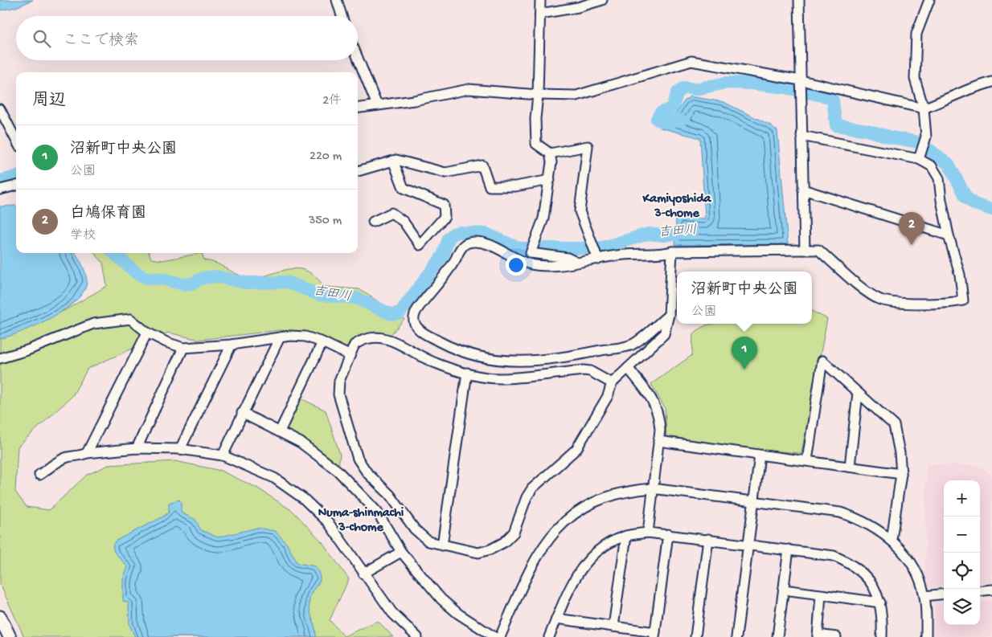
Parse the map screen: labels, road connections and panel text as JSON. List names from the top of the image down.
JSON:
{
  "districts": ["Kamiyoshida 3-chome", "Numa-shinmachi 3-chome"],
  "water": ["吉田川"],
  "page": {
    "search": "ここで検索",
    "heading": ["周辺", "2件"],
    "list": [
      {
        "mark": "1",
        "name": "沼新町中央公園",
        "note": "公園",
        "value": "220 m"
      },
      {
        "mark": "2",
        "name": "白鳩保育園",
        "note": "学校",
        "value": "350 m"
      }
    ],
    "pins": ["2", "1"],
    "popup": ["沼新町中央公園", "公園"],
    "map_buttons": ["+", "−"]
  }
}
